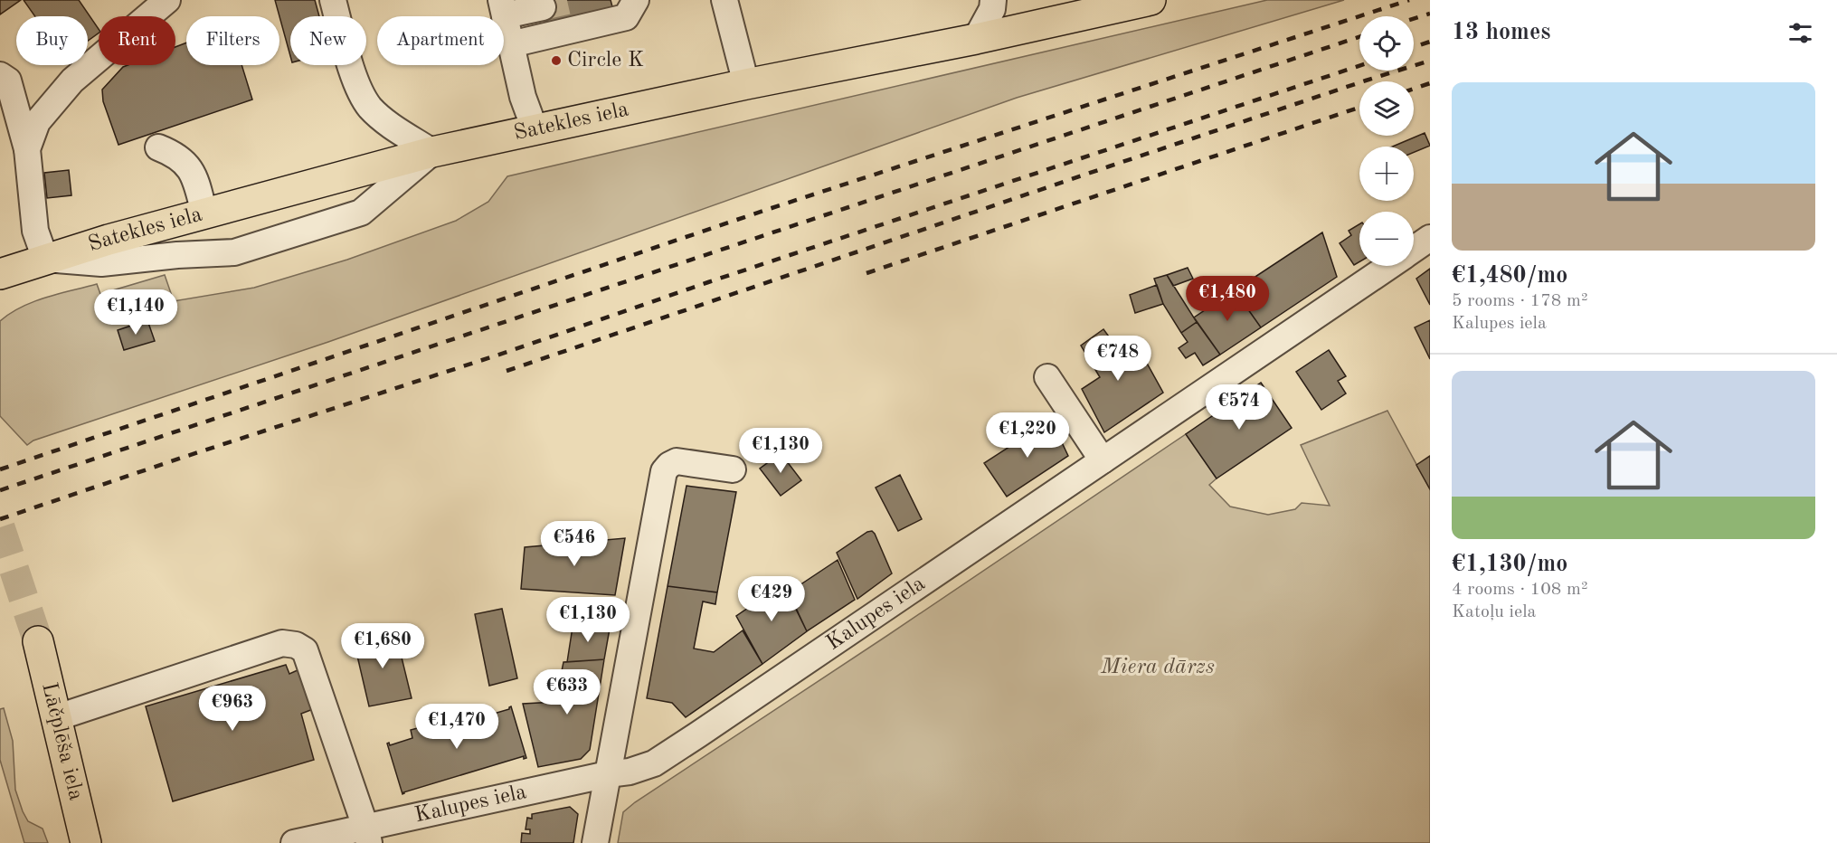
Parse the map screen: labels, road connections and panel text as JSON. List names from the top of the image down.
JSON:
{
  "streets": {
    "main road": ["Satekles iela", "Lāčplēša iela"],
    "street": ["Kalupes iela"]
  },
  "parks": ["Miera dārzs"],
  "places": ["Circle K"],
  "page": {
    "heading": "13 homes",
    "map_buttons": ["+", "−"],
    "chip": [
      "Buy",
      "Rent",
      "Filters",
      "New",
      "Apartment"
    ],
    "list": [
      {
        "name": "€1,480/mo",
        "note": "5 rooms · 178 m² · Kalupes iela"
      },
      {
        "name": "€1,130/mo",
        "note": "4 rooms · 108 m² · Katoļu iela"
      }
    ],
    "price": [
      "€1,480",
      "€1,140",
      "€748",
      "€574",
      "€1,220",
      "€1,130",
      "€546",
      "€429",
      "€1,130",
      "€1,680",
      "€633",
      "€963",
      "€1,470"
    ]
  }
}
